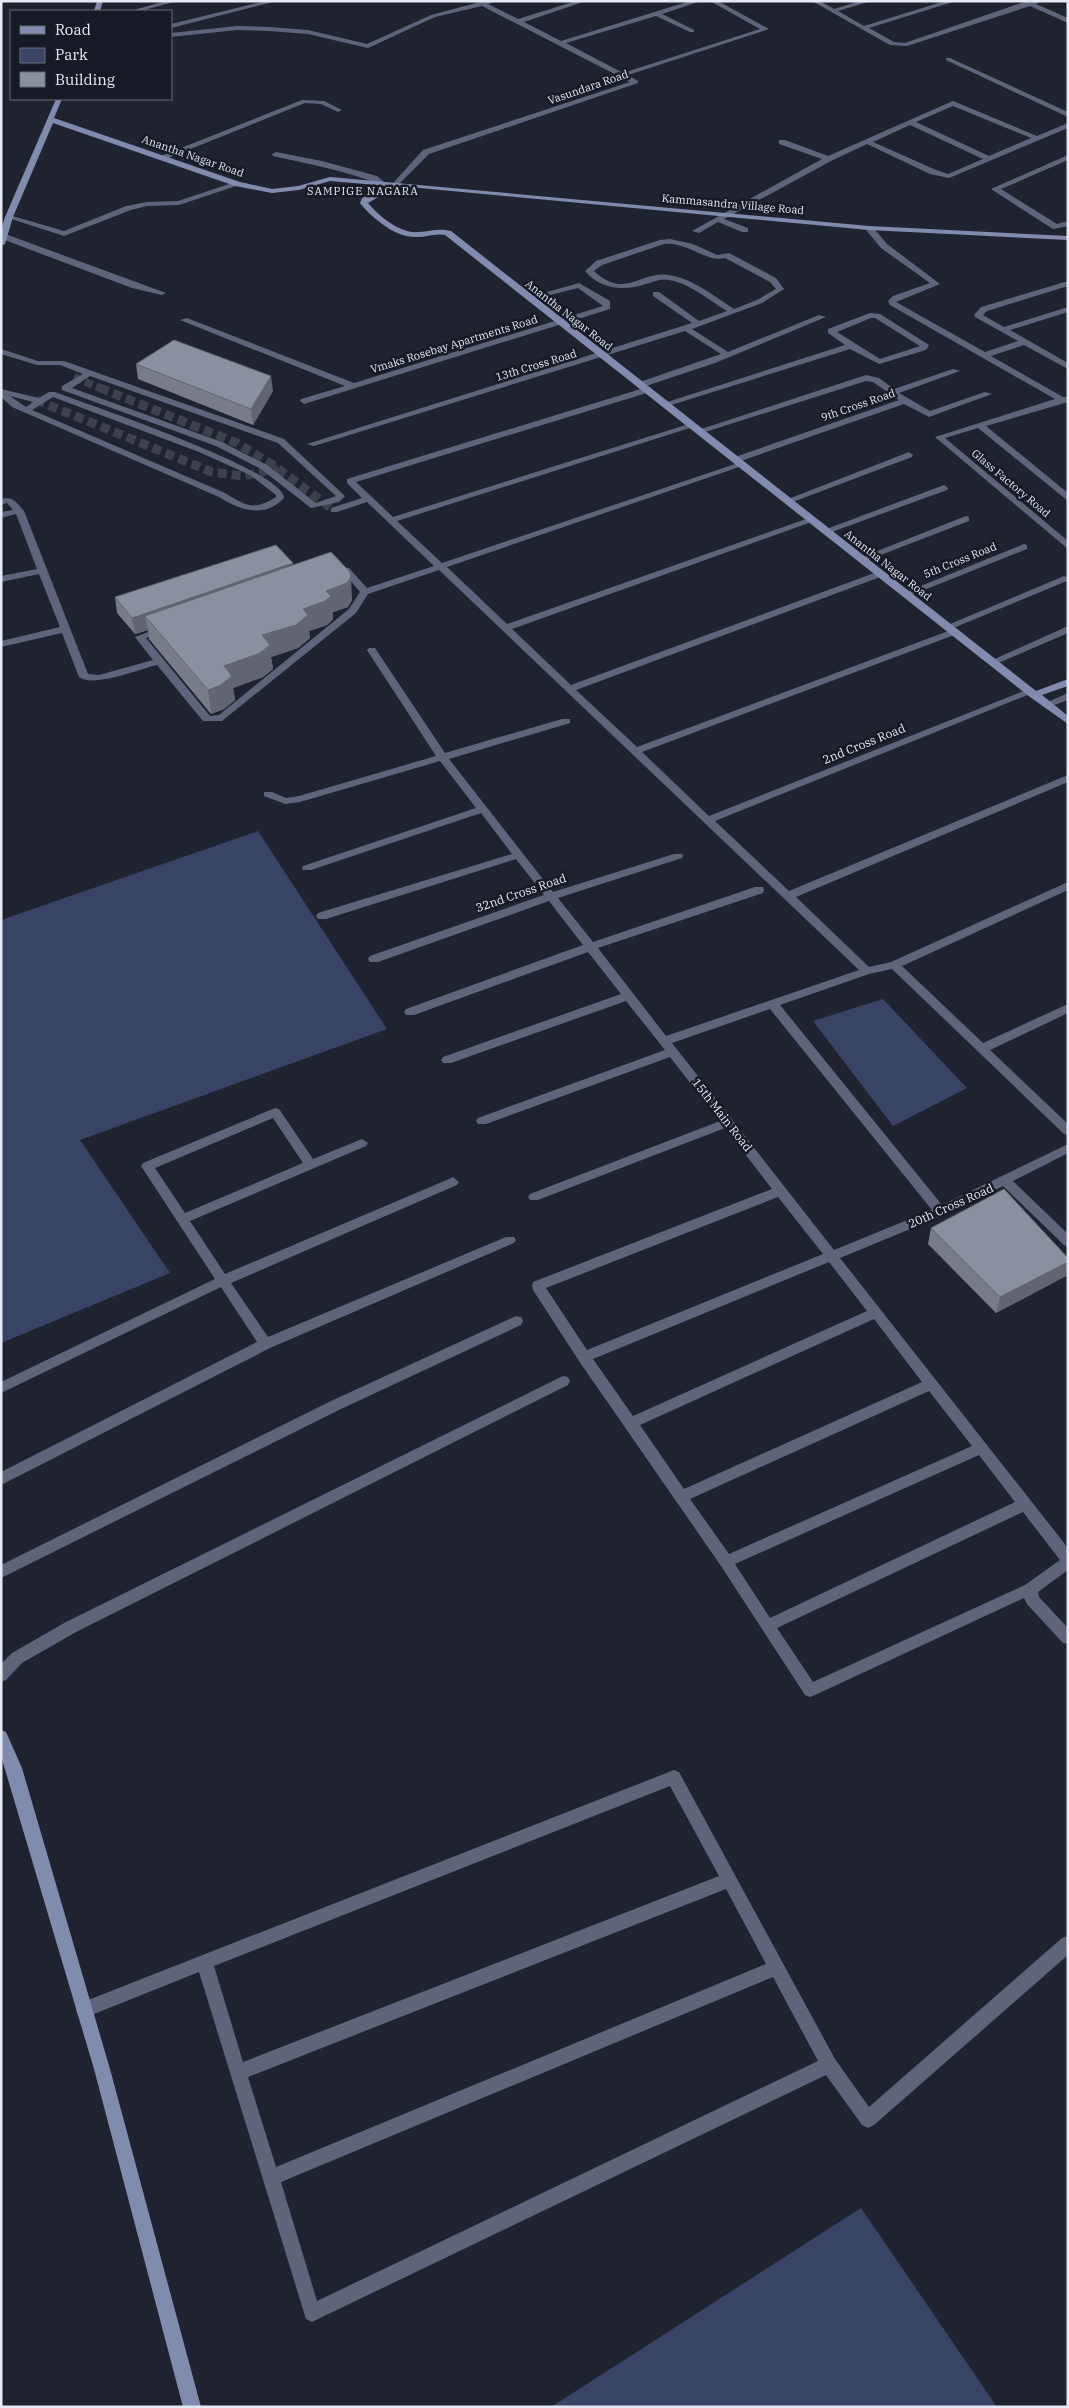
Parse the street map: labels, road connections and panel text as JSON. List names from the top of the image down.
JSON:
{
  "streets": {
    "street": [
      "Vasundara Road",
      "Anantha Nagar Road",
      "Kammasandra Village Road",
      "Vmaks Rosebay Apartments Road",
      "13th Cross Road",
      "9th Cross Road",
      "Glass Factory Road",
      "5th Cross Road",
      "2nd Cross Road",
      "32nd Cross Road",
      "15th Main Road",
      "20th Cross Road"
    ]
  },
  "crossings": [
    ["Vasundara Road", "Anantha Nagar Road"],
    ["Vasundara Road", "Kammasandra Village Road"],
    ["Anantha Nagar Road", "Kammasandra Village Road"],
    ["Anantha Nagar Road", "Vmaks Rosebay Apartments Road"],
    ["Anantha Nagar Road", "13th Cross Road"],
    ["Anantha Nagar Road", "9th Cross Road"],
    ["Anantha Nagar Road", "5th Cross Road"],
    ["Anantha Nagar Road", "2nd Cross Road"],
    ["32nd Cross Road", "15th Main Road"],
    ["15th Main Road", "20th Cross Road"]
  ],
  "districts": ["SAMPIGE NAGARA"],
  "legend": ["Road", "Park", "Building"]
}
